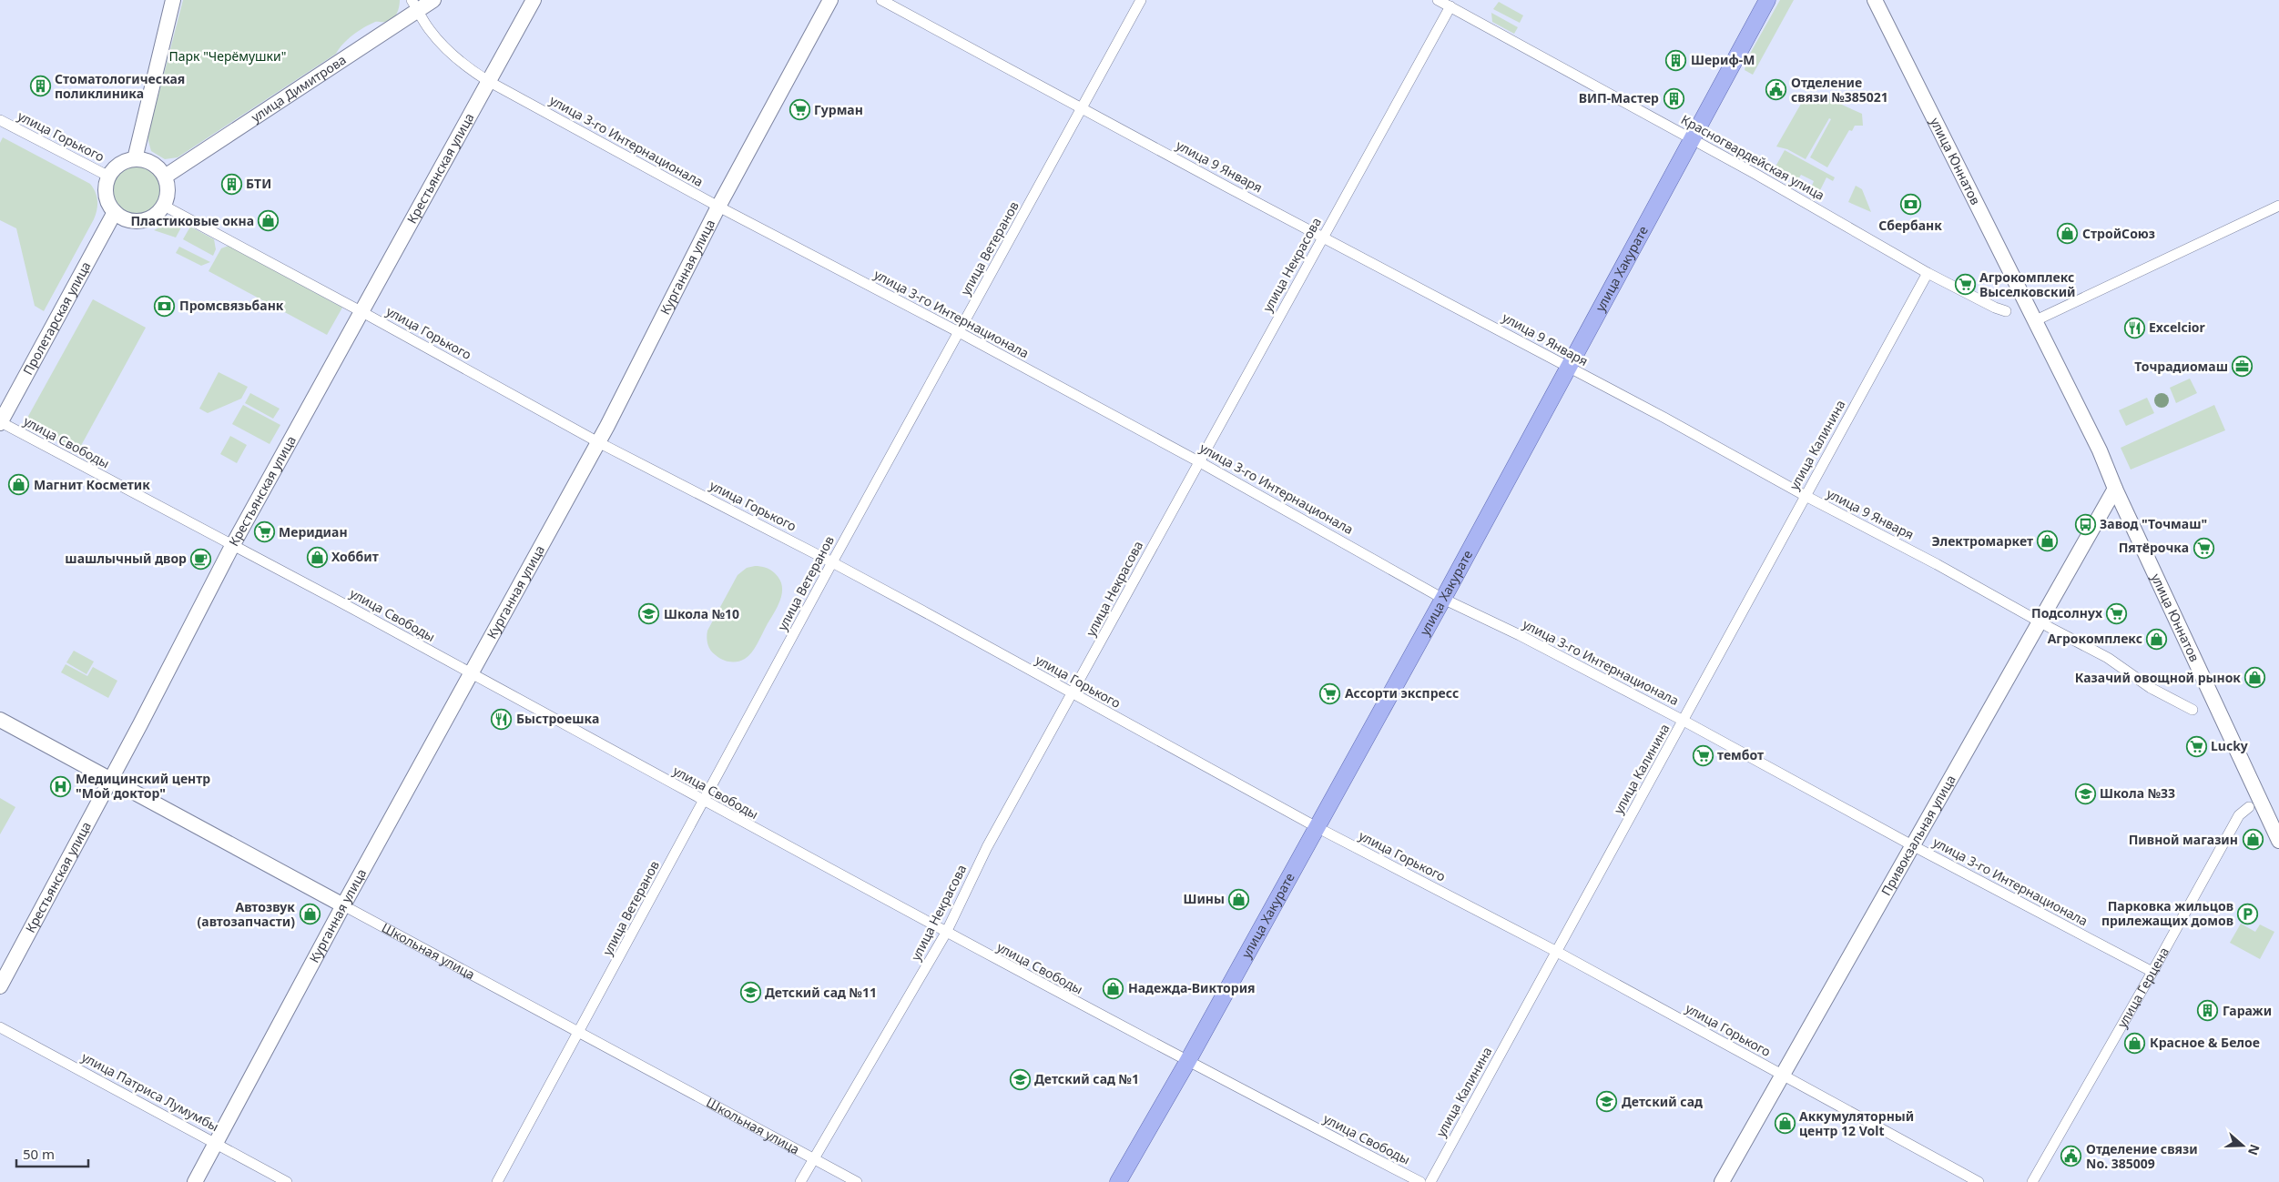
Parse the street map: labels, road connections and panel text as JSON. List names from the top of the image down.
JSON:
{
  "streets": {
    "main road": ["улица Хакурате"],
    "street": [
      "улица Димитрова",
      "улица Горького",
      "улица 3-го Интернационала",
      "Красногвардейская улица",
      "улица Юннатов",
      "улица 9 Января",
      "Крестьянская улица",
      "улица Ветеранов",
      "улица Некрасова",
      "Курганная улица",
      "Пролетарская улица",
      "улица Свободы",
      "улица Калинина",
      "Привокзальная улица",
      "Школьная улица",
      "улица Герцена",
      "улица Патриса Лумумбы"
    ]
  },
  "crossings": [
    ["улица Димитрова", "улица Горького"],
    ["улица Димитрова", "улица 3-го Интернационала"],
    ["улица Димитрова", "Пролетарская улица"],
    ["улица Горького", "Крестьянская улица"],
    ["улица Горького", "улица Ветеранов"],
    ["улица Горького", "улица Некрасова"],
    ["улица Горького", "Курганная улица"],
    ["улица Горького", "улица Хакурате"],
    ["улица Горького", "Пролетарская улица"],
    ["улица Горького", "улица Калинина"],
    ["улица Горького", "Привокзальная улица"],
    ["улица 3-го Интернационала", "Крестьянская улица"],
    ["улица 3-го Интернационала", "улица Ветеранов"],
    ["улица 3-го Интернационала", "улица Некрасова"],
    ["улица 3-го Интернационала", "Курганная улица"],
    ["улица 3-го Интернационала", "улица Хакурате"],
    ["улица 3-го Интернационала", "улица Калинина"],
    ["улица 3-го Интернационала", "Привокзальная улица"],
    ["улица 3-го Интернационала", "улица Герцена"],
    ["Красногвардейская улица", "улица Некрасова"],
    ["Красногвардейская улица", "улица Хакурате"],
    ["Красногвардейская улица", "улица Калинина"],
    ["улица Юннатов", "Привокзальная улица"],
    ["улица Юннатов", "улица Герцена"],
    ["улица 9 Января", "улица Ветеранов"],
    ["улица 9 Января", "улица Некрасова"],
    ["улица 9 Января", "улица Хакурате"],
    ["улица 9 Января", "улица Калинина"],
    ["улица 9 Января", "Привокзальная улица"],
    ["Крестьянская улица", "улица Свободы"],
    ["Крестьянская улица", "Школьная улица"],
    ["улица Ветеранов", "улица Свободы"],
    ["улица Ветеранов", "Школьная улица"],
    ["улица Некрасова", "улица Свободы"],
    ["улица Некрасова", "Школьная улица"],
    ["Курганная улица", "улица Свободы"],
    ["Курганная улица", "Школьная улица"],
    ["Курганная улица", "улица Патриса Лумумбы"],
    ["улица Хакурате", "улица Свободы"],
    ["Пролетарская улица", "улица Свободы"]
  ],
  "parks": ["Парк \"Черёмушки\""],
  "places": {
    "building": [
      "Шериф-М",
      "Стоматологическая поликлиника",
      "ВИП-Мастер",
      "БТИ",
      "Гаражи"
    ],
    "public building": ["Отделение связи №385021", "Отделение связи No. 385009"],
    "supermarket": [
      "Гурман",
      "Агрокомплекс Выселковский",
      "Меридиан",
      "Пятёрочка",
      "Подсолнух",
      "Ассорти экспресс",
      "Lucky",
      "тембот"
    ],
    "bank": ["Сбербанк", "Промсвязьбанк"],
    "shop": [
      "Пластиковые окна",
      "СтройСоюз",
      "Магнит Косметик",
      "Электромаркет",
      "Хоббит",
      "Агрокомплекс",
      "Казачий овощной рынок",
      "Пивной магазин",
      "Шины",
      "Автозвук (автозапчасти)",
      "Надежда-Виктория",
      "Красное & Белое",
      "Аккумуляторный центр 12 Volt"
    ],
    "restaurant": ["Excelcior", "Быстроешка"],
    "office": ["Точрадиомаш"],
    "bus stop": ["Завод \"Точмаш\""],
    "cafe": ["шашлычный двор"],
    "school or university": [
      "Школа №10",
      "Школа №33",
      "Детский сад №11",
      "Детский сад №1",
      "Детский сад"
    ],
    "hospital": ["Медицинский центр \"Мой доктор\""],
    "parking": ["Парковка жильцов прилежащих домов"]
  },
  "scale_bar": "50 m",
  "north": "right"
}
